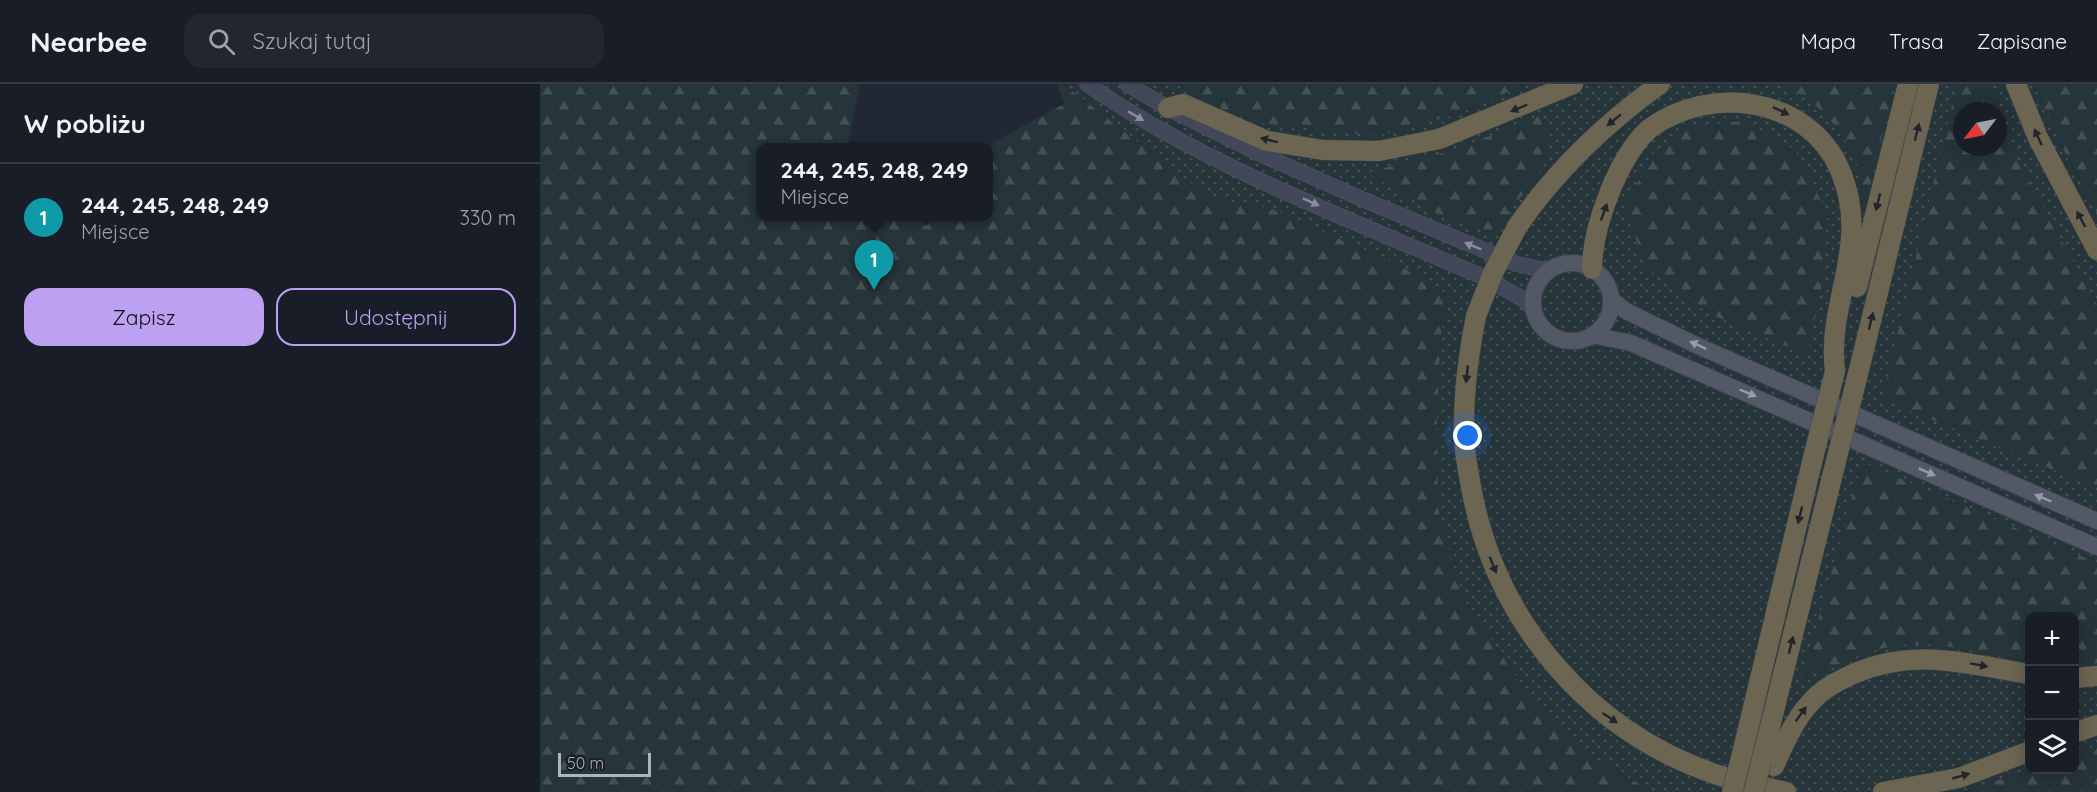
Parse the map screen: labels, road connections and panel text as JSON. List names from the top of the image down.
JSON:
{
  "scale_bar": "50 m",
  "north": "bottom left",
  "page": {
    "header": "Nearbee",
    "search": "Szukaj tutaj",
    "nav": ["Mapa", "Trasa", "Zapisane"],
    "heading": "W pobliżu",
    "popup": ["244, 245, 248, 249", "Miejsce"],
    "list": [
      {
        "mark": "1",
        "name": "244, 245, 248, 249",
        "note": "Miejsce",
        "value": "330 m"
      }
    ],
    "pins": "1",
    "buttons": ["Zapisz", "Udostępnij"],
    "map_buttons": ["+", "−"],
    "scale": "50 m"
  }
}
